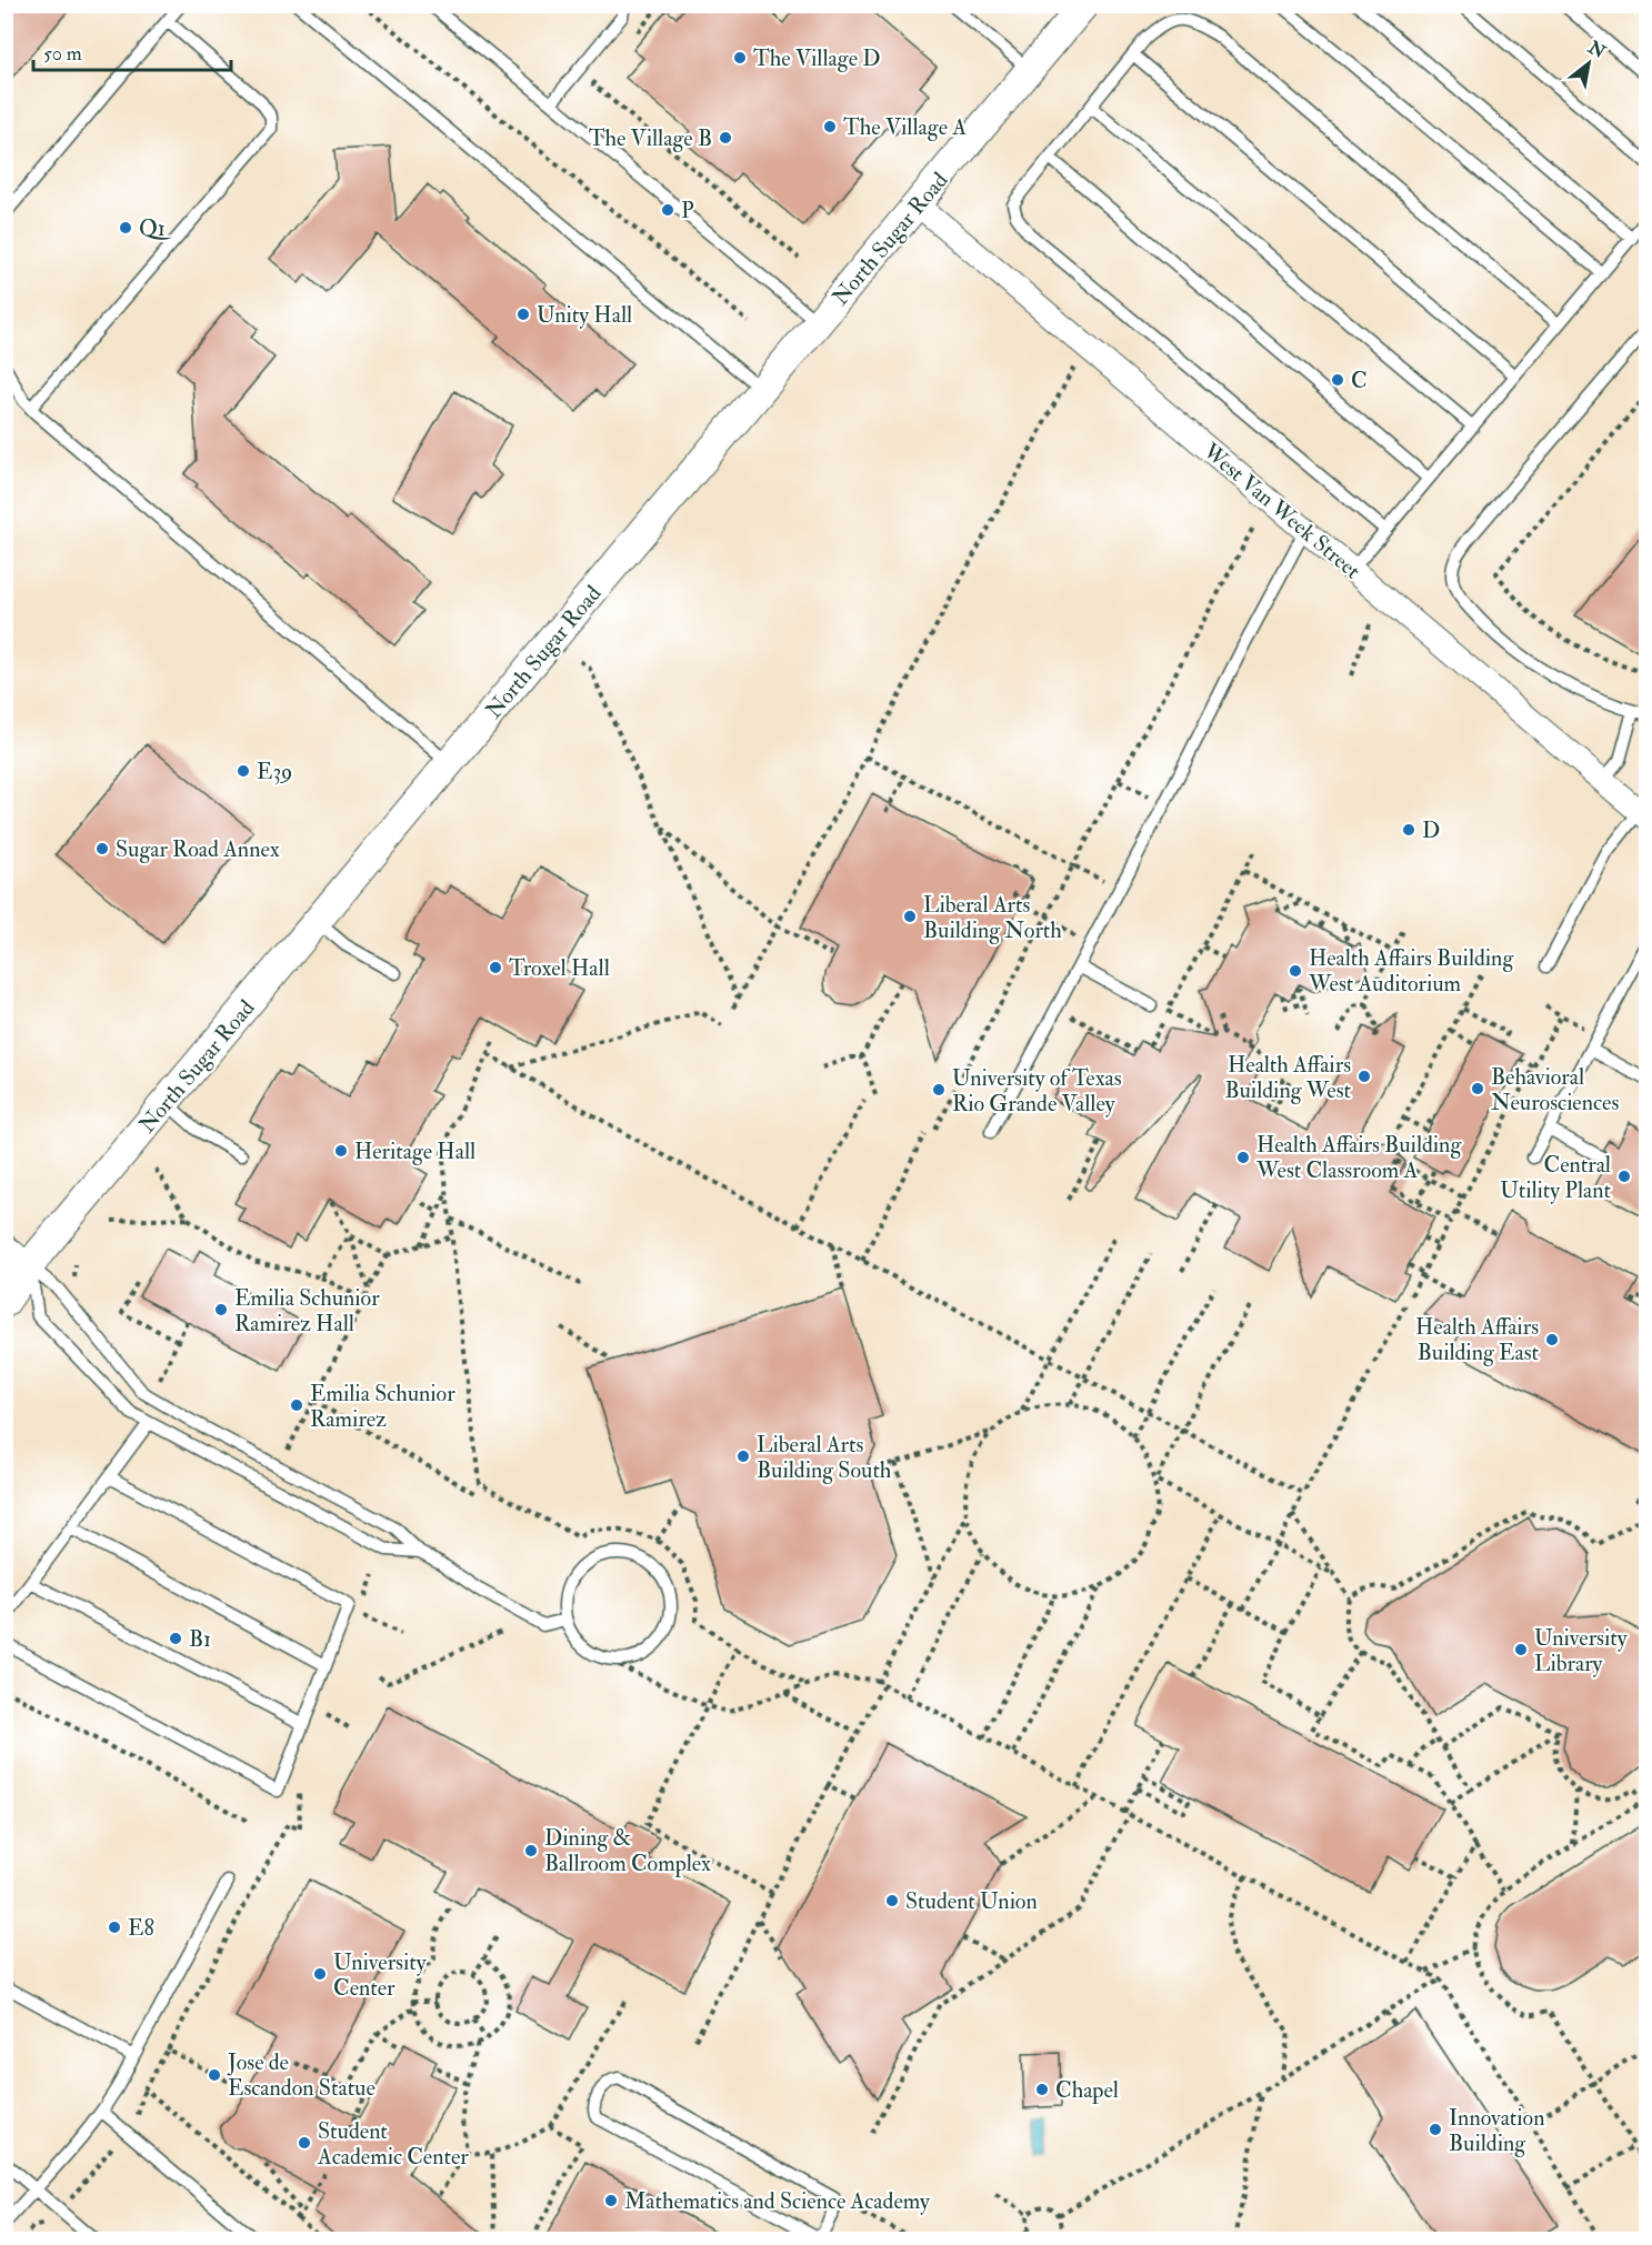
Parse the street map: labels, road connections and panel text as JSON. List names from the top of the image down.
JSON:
{
  "streets": {
    "street": ["North Sugar Road", "West Van Week Street"]
  },
  "crossings": [
    ["North Sugar Road", "West Van Week Street"]
  ],
  "places": [
    "The Village D",
    "The Village A",
    "The Village B",
    "P",
    "Q1",
    "Unity Hall",
    "C",
    "E39",
    "D",
    "Sugar Road Annex",
    "Liberal Arts Building North",
    "Troxel Hall",
    "Health Affairs Building West Auditorium",
    "Health Affairs Building West",
    "Behavioral Neurosciences",
    "University of Texas Rio Grande Valley",
    "Heritage Hall",
    "Health Affairs Building West Classroom A",
    "Central Utility Plant",
    "Emilia Schunior Ramirez Hall",
    "Health Affairs Building East",
    "Emilia Schunior Ramirez",
    "Liberal Arts Building South",
    "B1",
    "University Library",
    "Dining & Ballroom Complex",
    "Student Union",
    "E8",
    "University Center",
    "Jose de Escandon Statue",
    "Chapel",
    "Innovation Building",
    "Student Academic Center",
    "Mathematics and Science Academy"
  ],
  "scale_bar": "50 m",
  "north": "top right"
}
